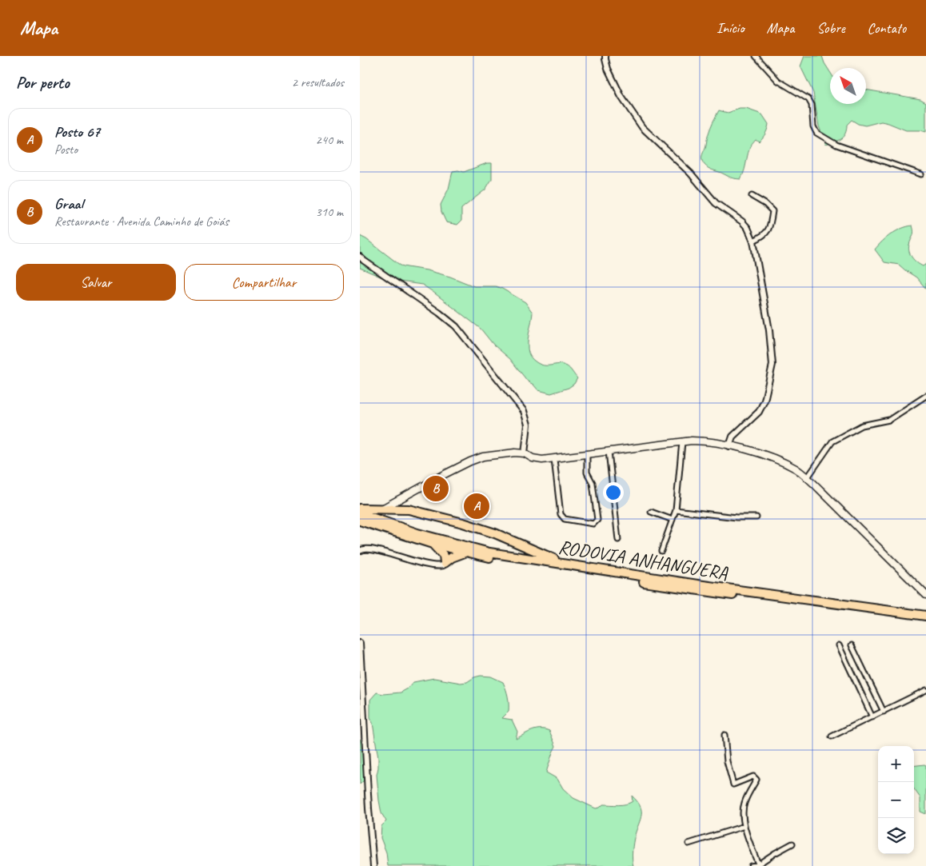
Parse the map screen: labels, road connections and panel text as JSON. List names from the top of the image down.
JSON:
{
  "streets": {
    "highway": ["RODOVIA ANHANGUERA"]
  },
  "north": "top left",
  "page": {
    "header": "Mapa",
    "nav": [
      "Início",
      "Mapa",
      "Sobre",
      "Contato"
    ],
    "heading": ["Por perto", "2 resultados"],
    "list": [
      {
        "mark": "A",
        "name": "Posto 67",
        "note": "Posto",
        "value": "240 m"
      },
      {
        "mark": "B",
        "name": "Graal",
        "note": "Restaurante · Avenida Caminho de Goiás",
        "value": "310 m"
      }
    ],
    "buttons": ["Salvar", "Compartilhar"],
    "pins": ["B", "A"],
    "map_buttons": ["+", "−"]
  }
}
